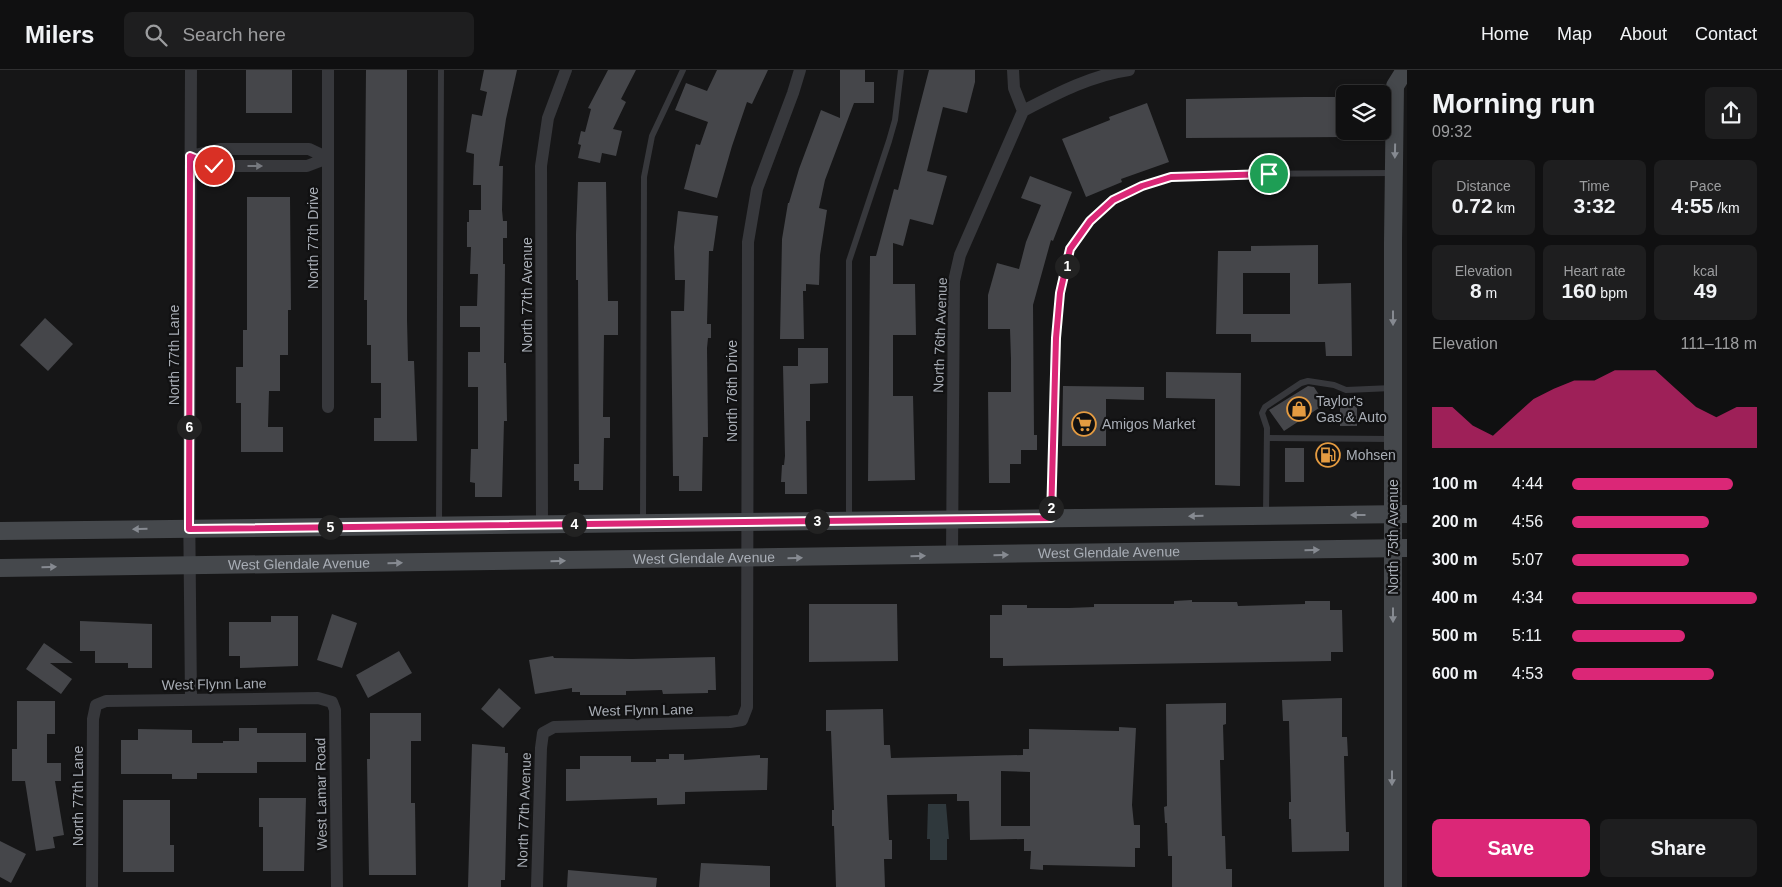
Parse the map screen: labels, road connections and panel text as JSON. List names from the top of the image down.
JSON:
{
  "streets": {
    "main road": ["North 75th Avenue", "West Glendale Avenue"],
    "street": [
      "North 77th Drive",
      "North 77th Avenue",
      "North 76th Avenue",
      "North 77th Lane",
      "North 76th Drive",
      "West Flynn Lane",
      "West Lamar Road"
    ]
  },
  "crossings": [
    ["North 77th Avenue", "West Flynn Lane"],
    ["North 76th Avenue", "West Glendale Avenue"],
    ["North 77th Lane", "West Glendale Avenue"],
    ["North 77th Lane", "West Flynn Lane"],
    ["North 76th Drive", "West Glendale Avenue"],
    ["North 76th Drive", "West Flynn Lane"],
    ["North 75th Avenue", "West Glendale Avenue"],
    ["West Flynn Lane", "West Lamar Road"]
  ],
  "one_way": ["North 75th Avenue"],
  "places": {
    "shop": ["Taylor's Gas & Auto"],
    "supermarket": ["Amigos Market"],
    "fuel station": ["Mohsen"]
  },
  "page": {
    "header": "Milers",
    "search": "Search here",
    "nav": [
      "Home",
      "Map",
      "About",
      "Contact"
    ],
    "heading": ["Morning run", "09:32"],
    "stats": [
      ["Distance", "0.72 km"],
      ["Time", "3:32"],
      ["Pace", "4:55 /km"],
      ["Elevation", "8 m"],
      ["Heart rate", "160 bpm"],
      ["kcal", "49"]
    ],
    "pins": [
      "1",
      "6",
      "2",
      "3",
      "4",
      "5"
    ],
    "chart": ["Elevation", "111–118 m"],
    "list": [
      {
        "name": "100 m",
        "note": "4:44"
      },
      {
        "name": "200 m",
        "note": "4:56"
      },
      {
        "name": "300 m",
        "note": "5:07"
      },
      {
        "name": "400 m",
        "note": "4:34"
      },
      {
        "name": "500 m",
        "note": "5:11"
      },
      {
        "name": "600 m",
        "note": "4:53"
      }
    ],
    "buttons": ["Save", "Share"]
  }
}
